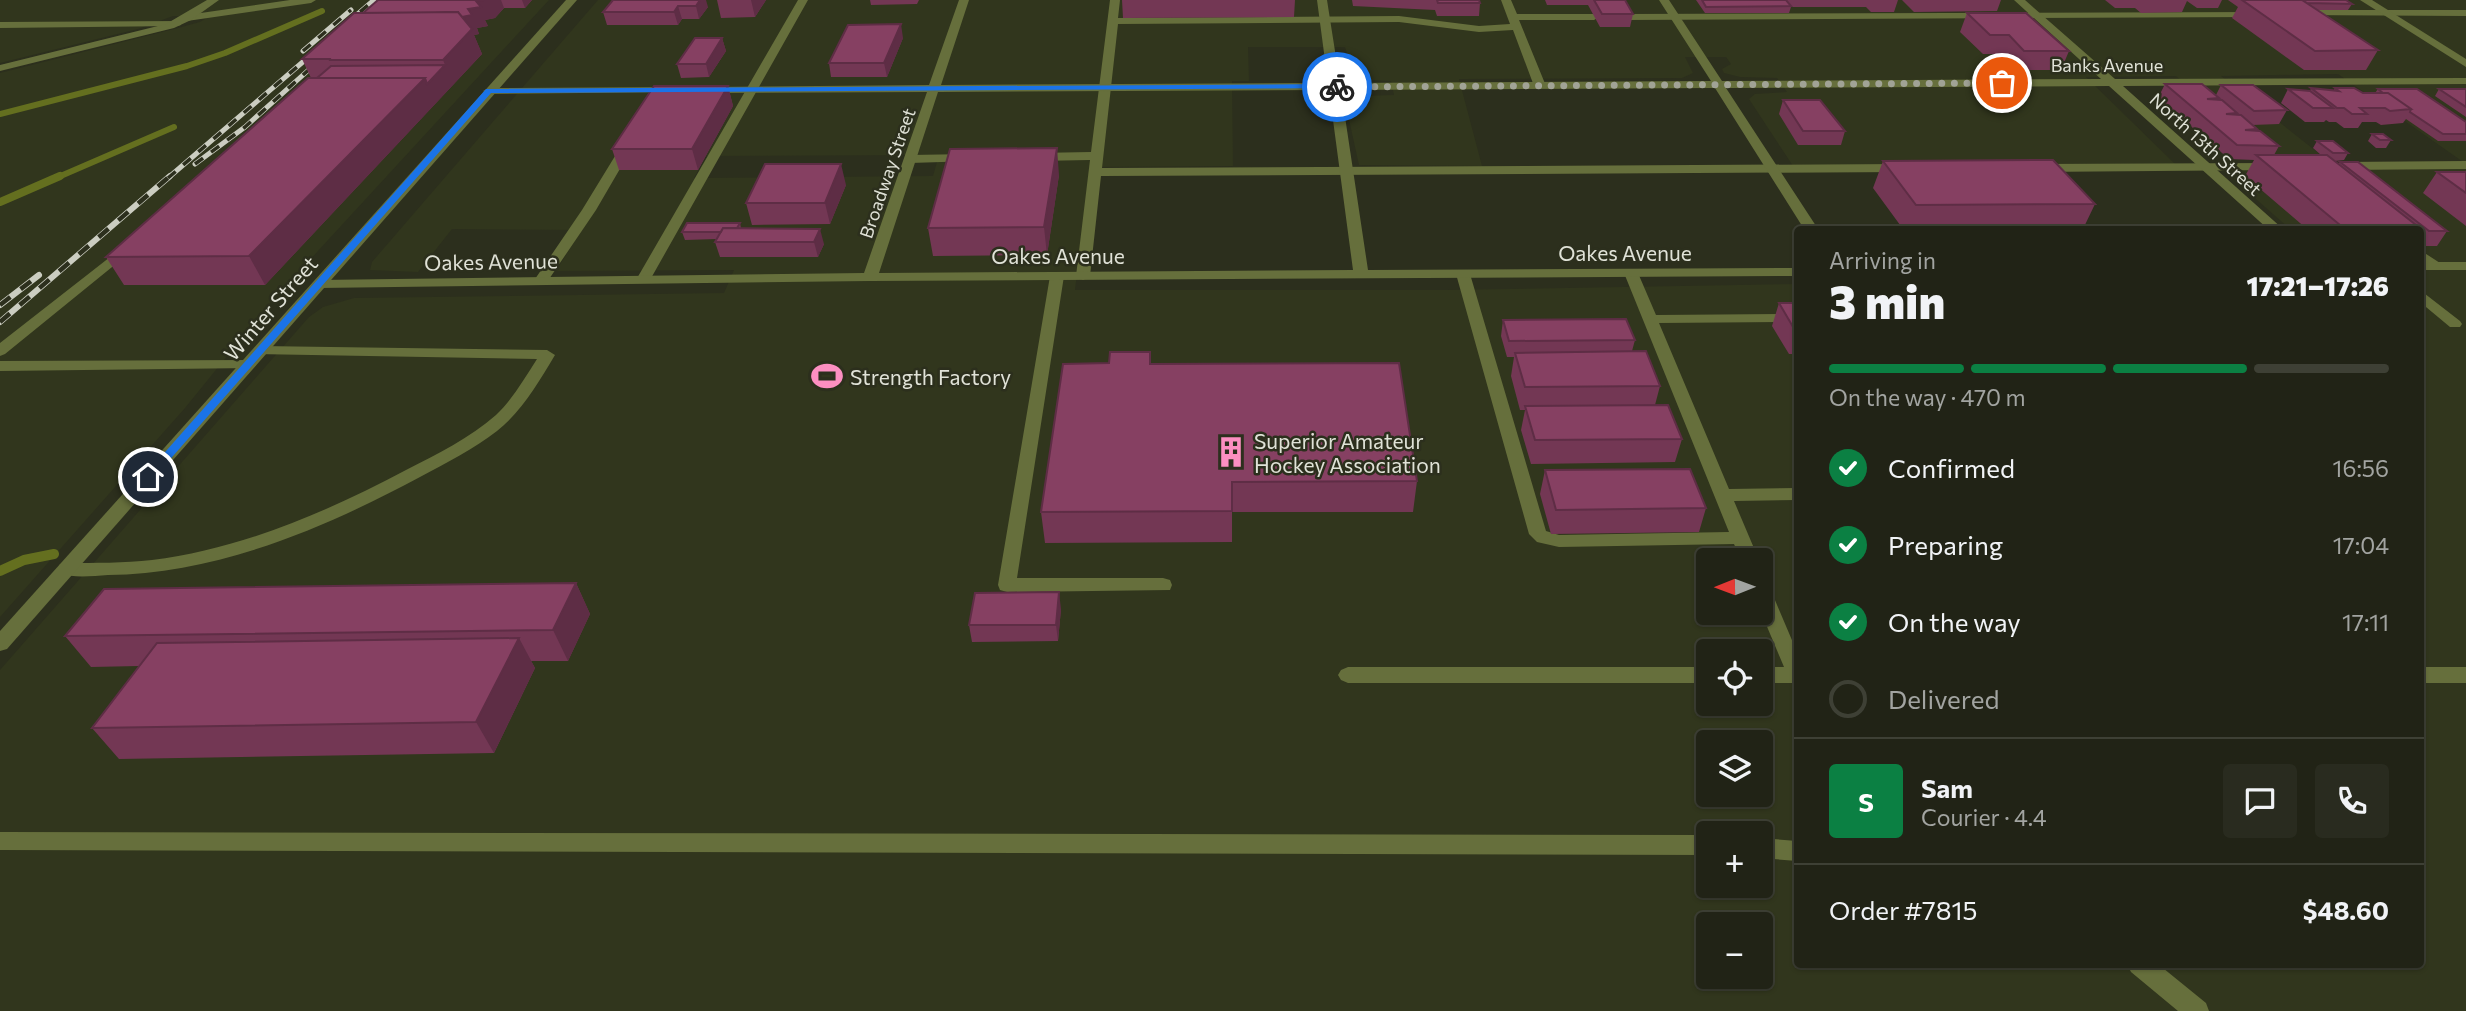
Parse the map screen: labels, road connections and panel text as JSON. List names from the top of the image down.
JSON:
{
  "streets": {
    "street": [
      "Banks Avenue",
      "North 13th Street",
      "Broadway Street",
      "Oakes Avenue",
      "Winter Street"
    ]
  },
  "crossings": [
    ["Banks Avenue", "North 13th Street"],
    ["Banks Avenue", "Broadway Street"],
    ["Banks Avenue", "Winter Street"],
    ["Broadway Street", "Oakes Avenue"],
    ["Oakes Avenue", "Winter Street"]
  ],
  "places": {
    "sports": ["Strength Factory"],
    "building": ["Superior Amateur Hockey Association"]
  },
  "north": "left",
  "page": {
    "heading": ["3 min", "Arriving in", "17:21–17:26"],
    "panel": [
      "Sam",
      "Courier · 4.4",
      "Order #7815",
      "$48.60"
    ],
    "bar": "On the way · 470 m",
    "list": [
      ["Confirmed", "16:56"],
      ["Preparing", "17:04"],
      ["On the way", "17:11"],
      "Delivered"
    ],
    "map_buttons": ["+", "−"],
    "round": "S"
  }
}
